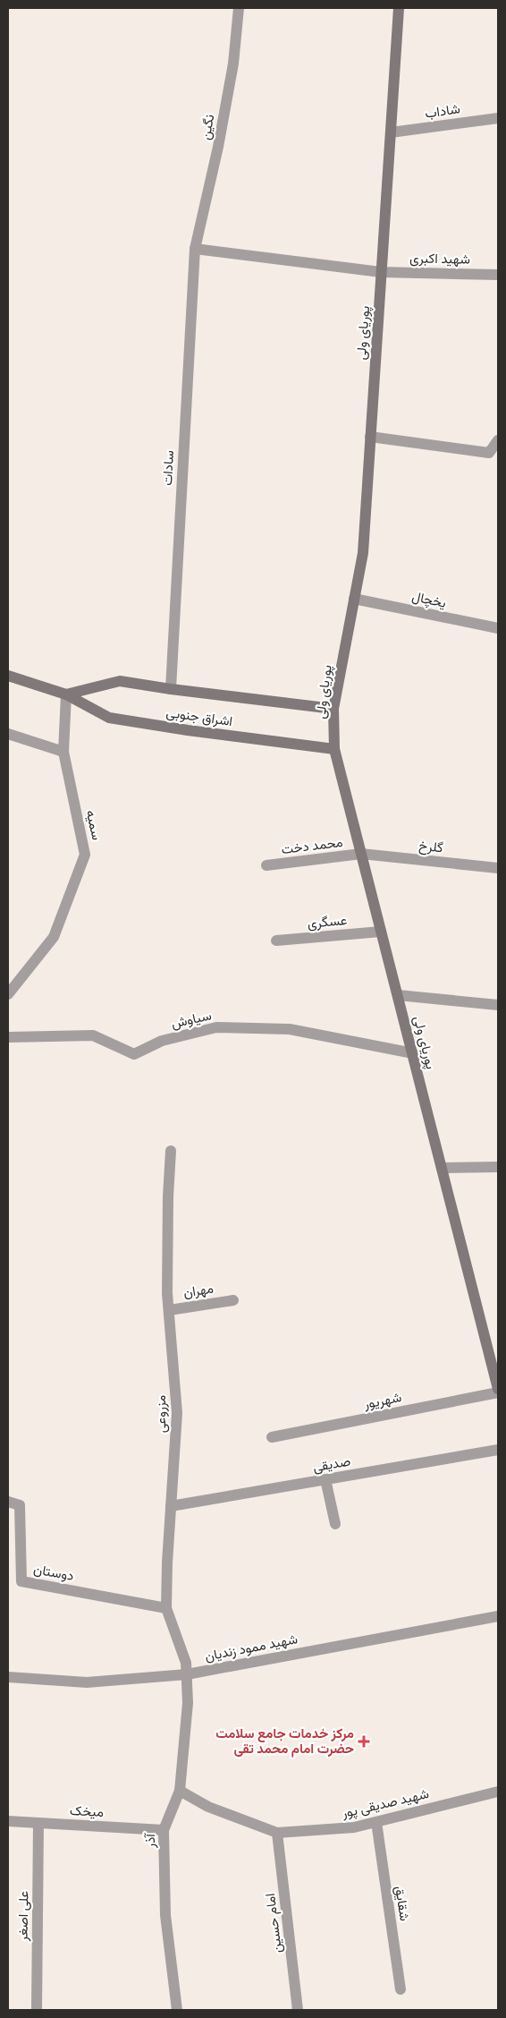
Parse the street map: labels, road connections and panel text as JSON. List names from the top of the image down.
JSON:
{
  "streets": {
    "main road": ["پوریای ولی", "اشراق جنوبی"],
    "street": [
      "شاداب",
      "نگین",
      "شهید اکبری",
      "سادات",
      "یخچال",
      "سمیه",
      "محمد دخت",
      "گلرخ",
      "عسگری",
      "سیاوش",
      "مهران",
      "شهریور",
      "مزروعی",
      "صدیقی",
      "دوستان",
      "شهید ممود زندیان",
      "شهید صدیقی پور",
      "میخک",
      "آذر",
      "شقایق",
      "علی اصغر",
      "امام حسین"
    ]
  },
  "crossings": [
    ["شاداب", "پوریای ولی"],
    ["نگین", "شهید اکبری"],
    ["نگین", "سادات"],
    ["شهید اکبری", "پوریای ولی"],
    ["شهید اکبری", "سادات"],
    ["پوریای ولی", "یخچال"],
    ["پوریای ولی", "اشراق جنوبی"],
    ["پوریای ولی", "محمد دخت"],
    ["پوریای ولی", "گلرخ"],
    ["پوریای ولی", "عسگری"],
    ["پوریای ولی", "سیاوش"],
    ["پوریای ولی", "شهریور"],
    ["سادات", "اشراق جنوبی"],
    ["اشراق جنوبی", "سمیه"],
    ["محمد دخت", "گلرخ"],
    ["مهران", "مزروعی"],
    ["مزروعی", "صدیقی"],
    ["مزروعی", "دوستان"],
    ["مزروعی", "شهید ممود زندیان"],
    ["مزروعی", "آذر"],
    ["شهید ممود زندیان", "آذر"],
    ["شهید صدیقی پور", "آذر"],
    ["شهید صدیقی پور", "شقایق"],
    ["شهید صدیقی پور", "امام حسین"],
    ["میخک", "آذر"],
    ["میخک", "علی اصغر"]
  ],
  "places": {
    "health": ["مرکز خدمات جامع سلامت حضرت امام محمد تقی"]
  }
}
